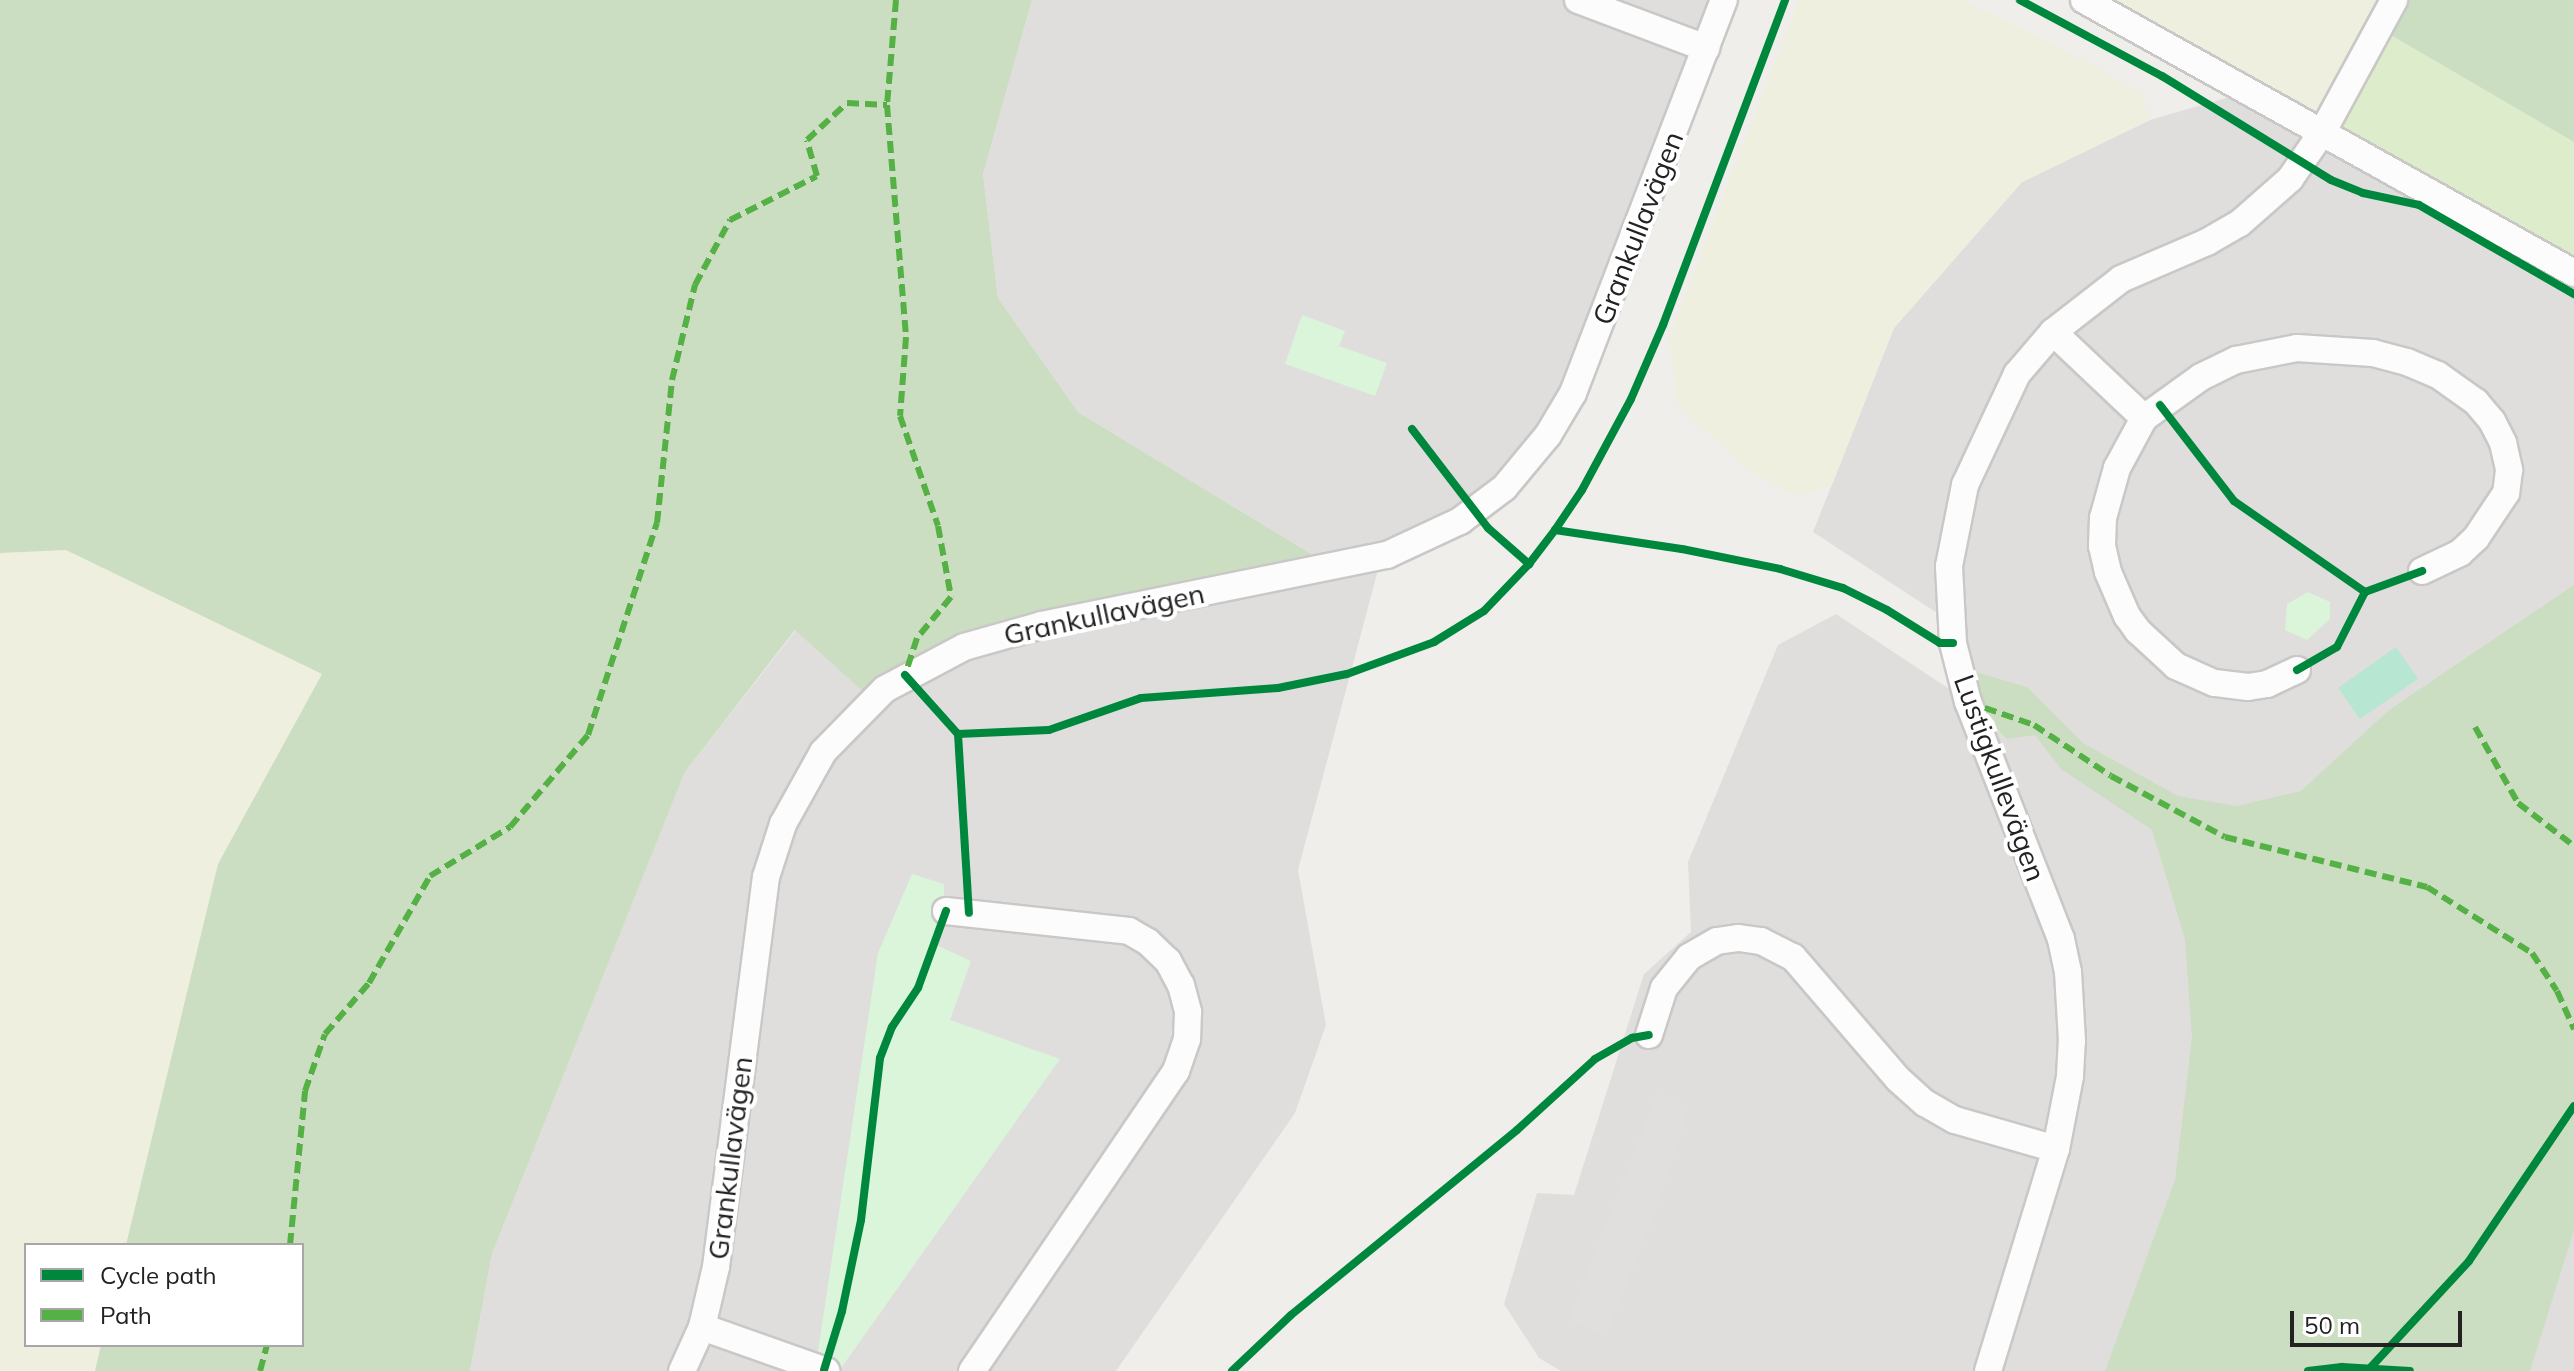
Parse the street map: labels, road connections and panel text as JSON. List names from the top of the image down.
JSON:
{
  "streets": {
    "street": ["Grankullavägen", "Lustigkullevägen"]
  },
  "legend": ["Cycle path", "Path"],
  "scale_bar": "50 m"
}
